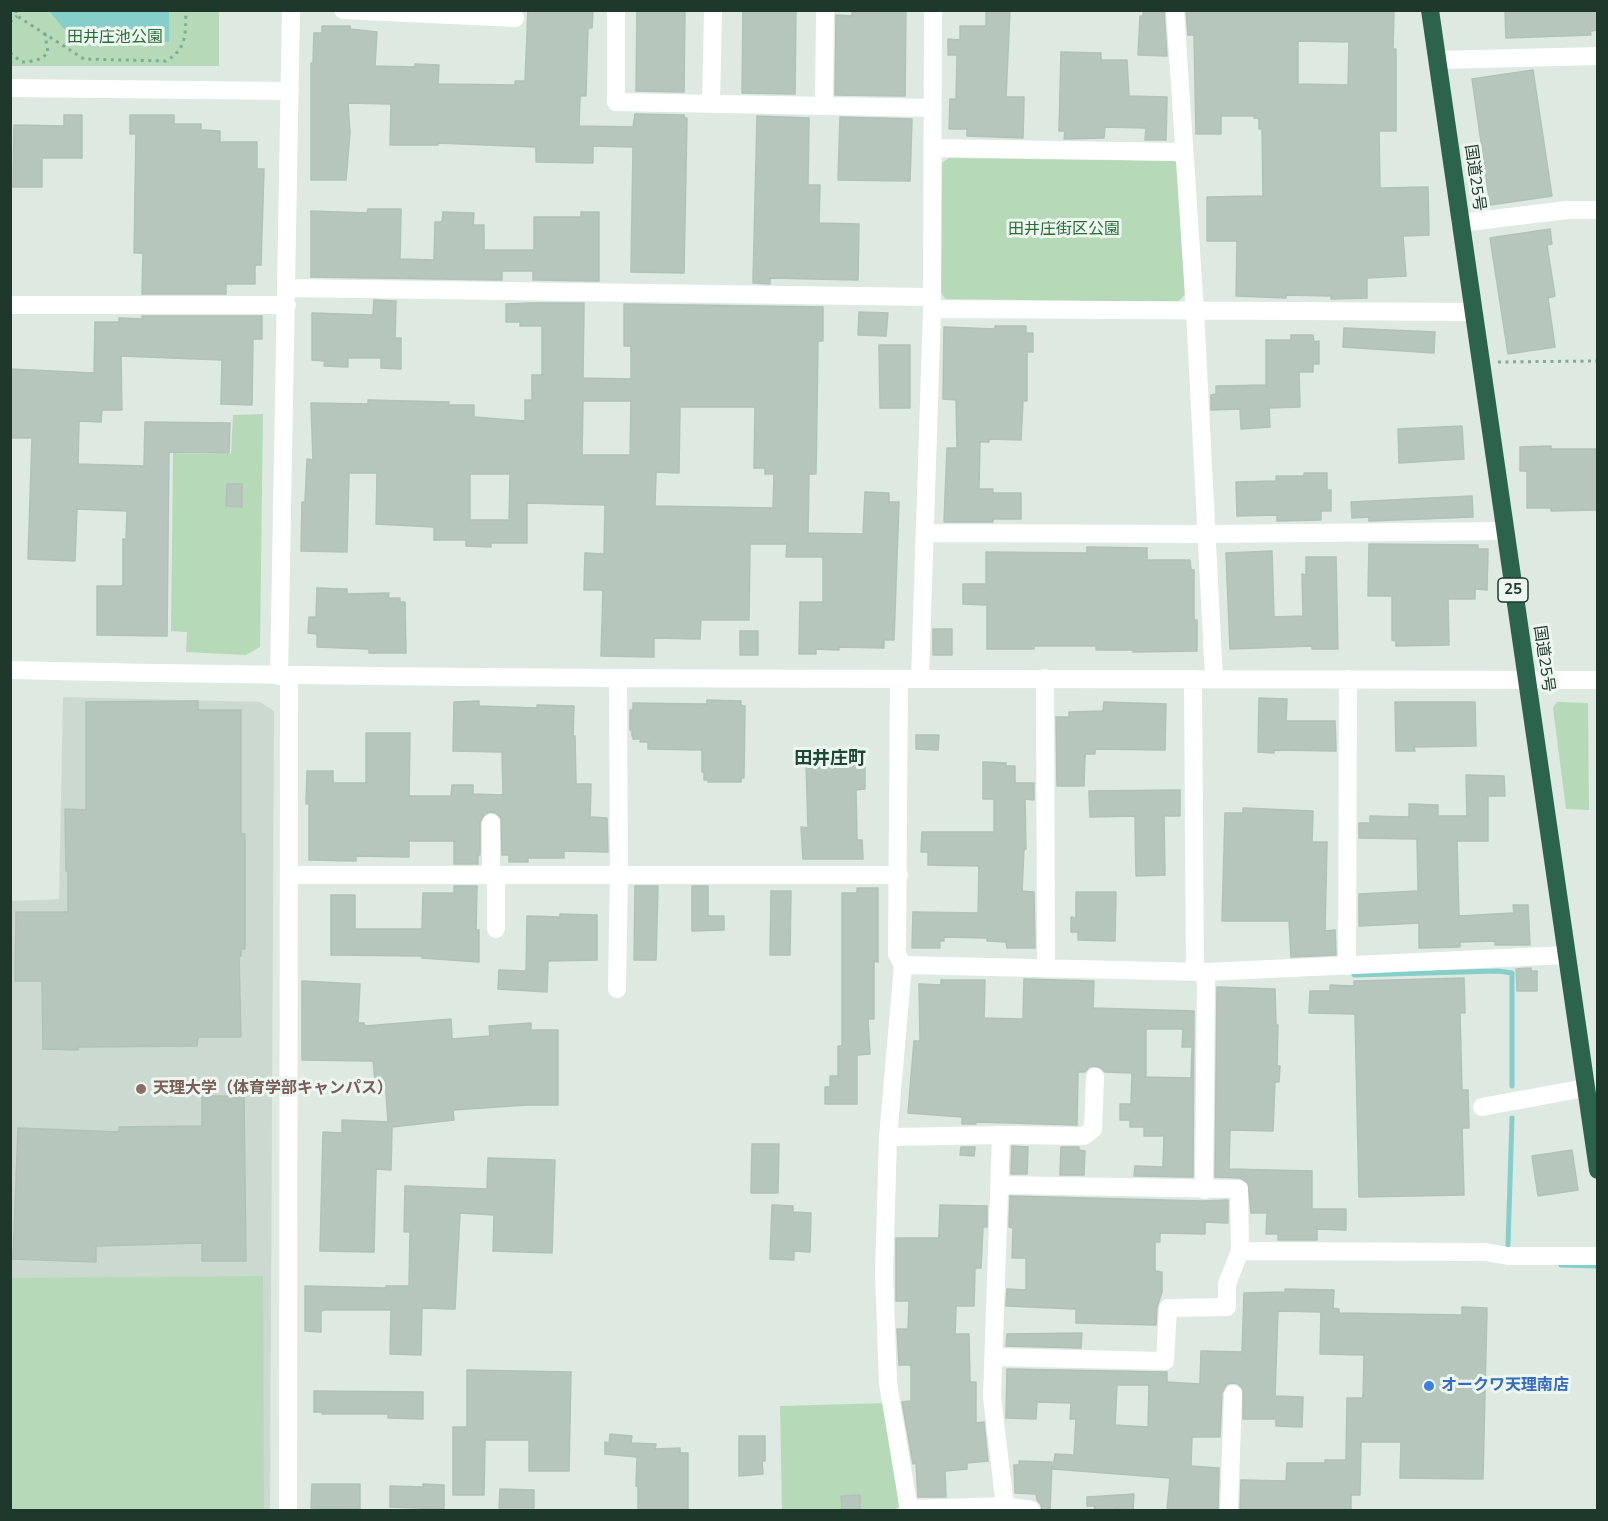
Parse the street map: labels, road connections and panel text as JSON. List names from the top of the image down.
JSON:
{
  "streets": {
    "highway": ["国道25号", "25"]
  },
  "districts": ["田井庄町"],
  "parks": ["田井庄池公園", "田井庄街区公園"],
  "places": ["天理大学（体育学部キャンパス）", "オークワ天理南店"]
}
